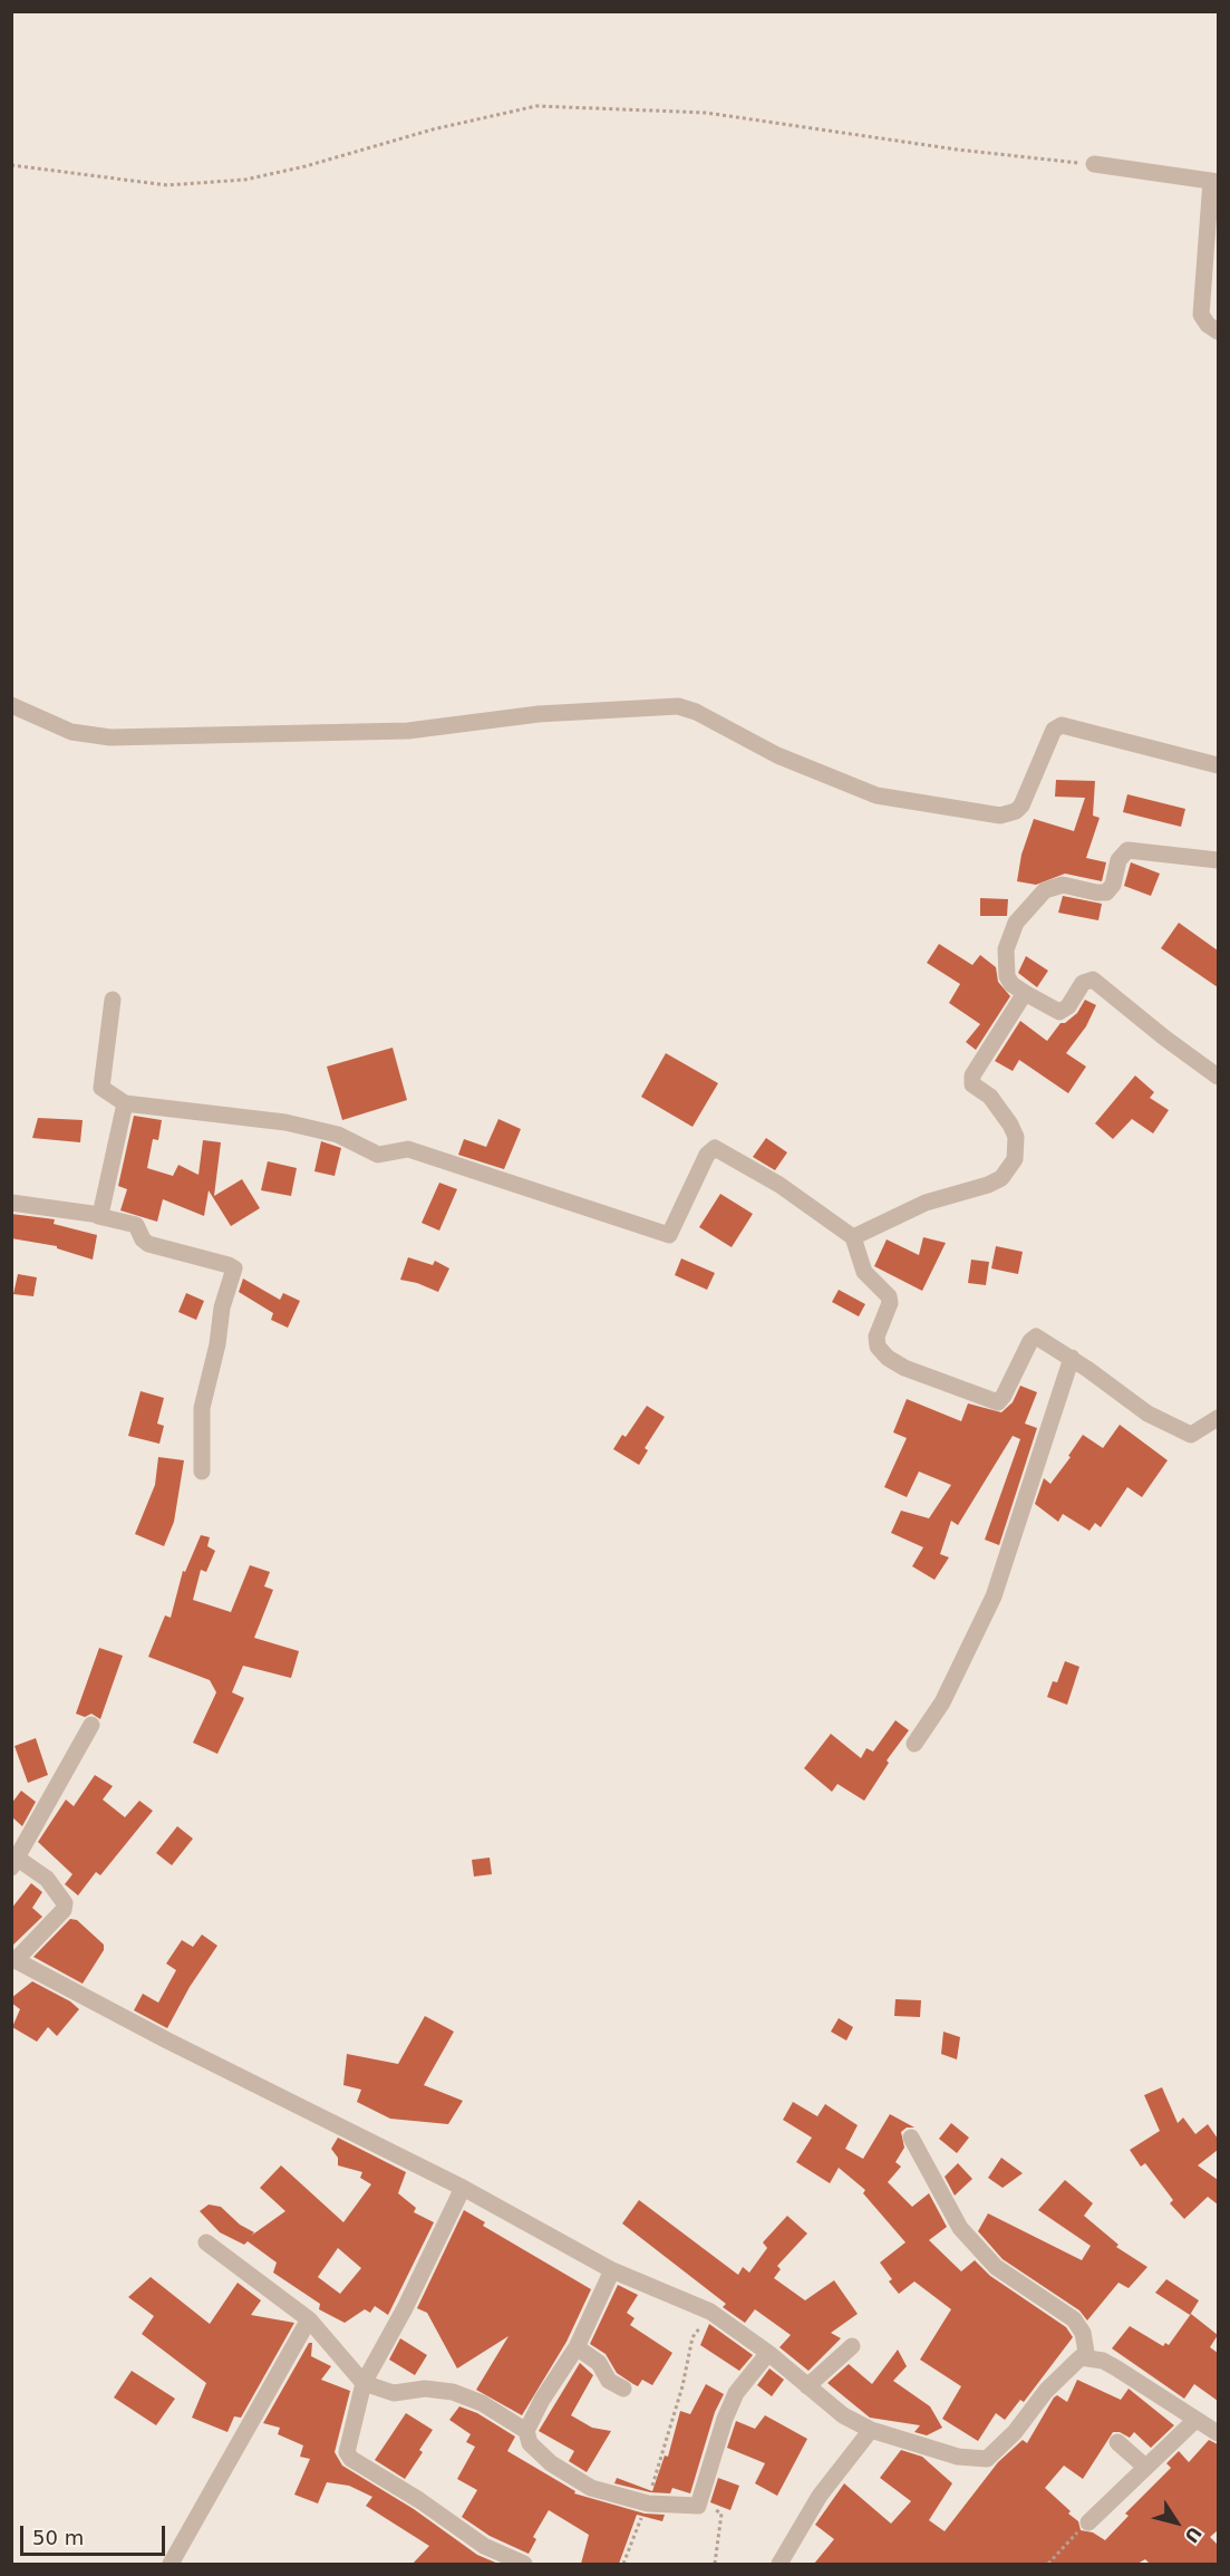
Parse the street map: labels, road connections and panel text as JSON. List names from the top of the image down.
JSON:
{
  "scale_bar": "50 m",
  "north": "bottom right"
}
